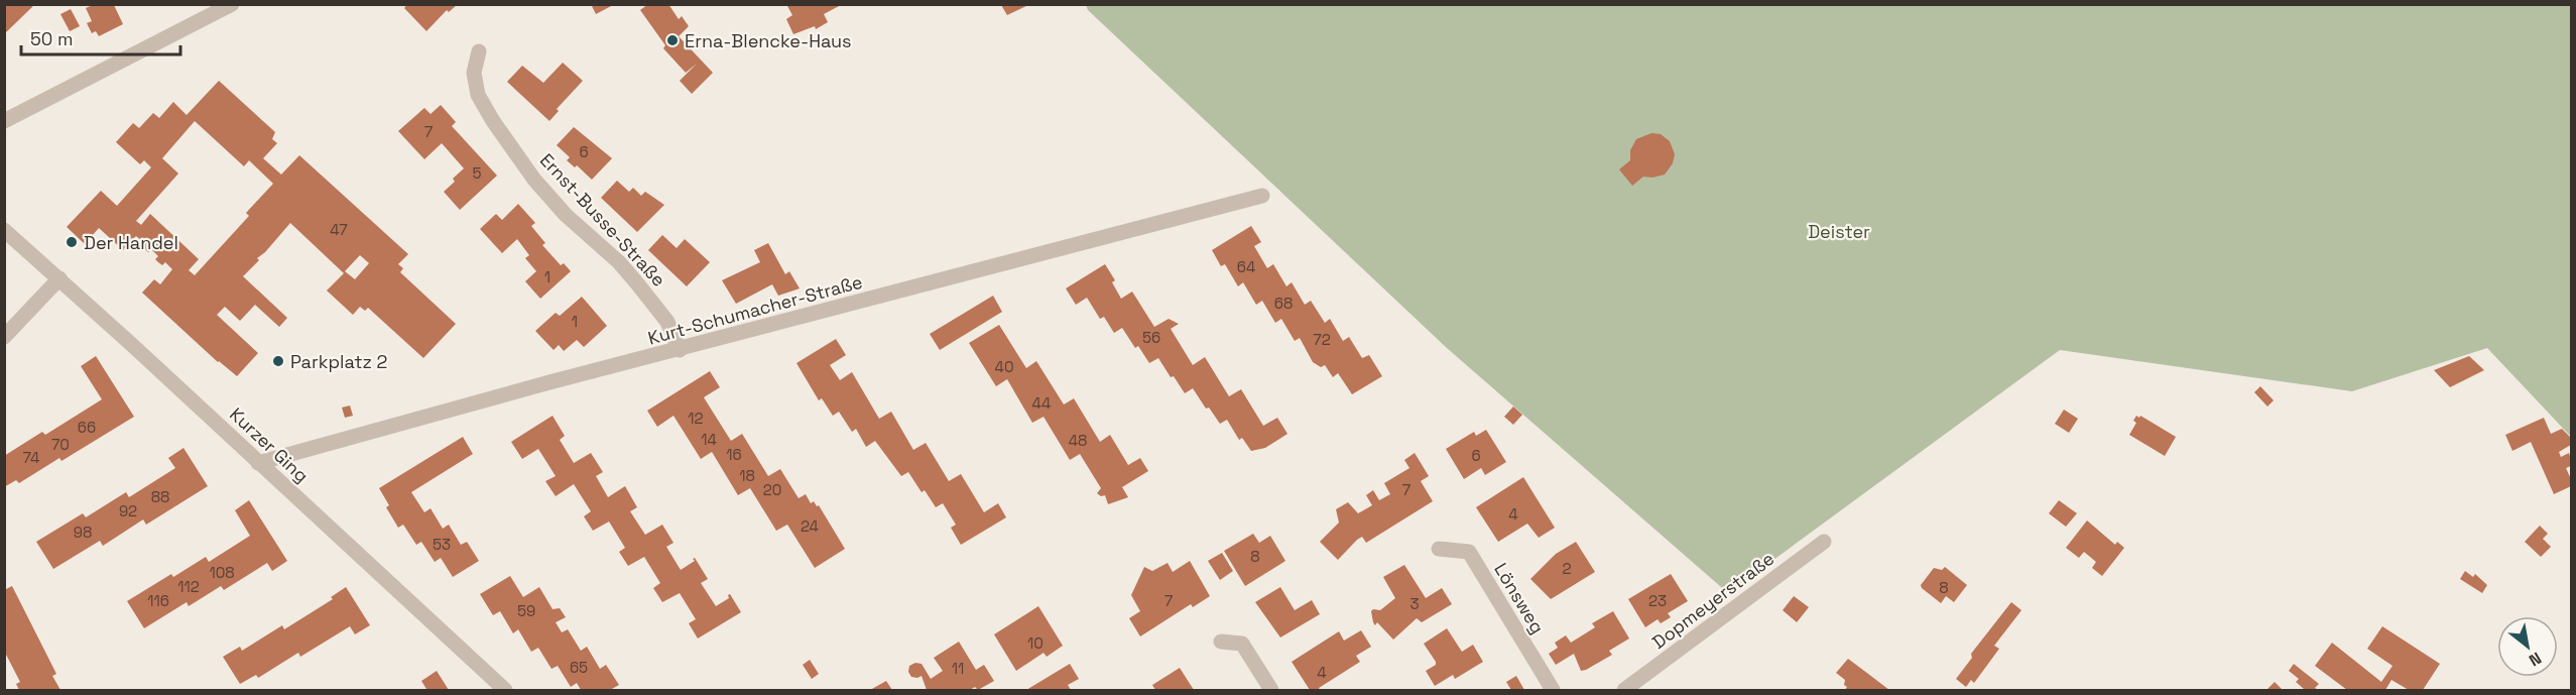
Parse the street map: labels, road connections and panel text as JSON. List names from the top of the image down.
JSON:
{
  "streets": {
    "street": [
      "Ernst-Busse-Straße",
      "Kurt-Schumacher-Straße",
      "Kurzer Ging",
      "Lönsweg",
      "Dopmeyerstraße"
    ]
  },
  "crossings": [
    ["Ernst-Busse-Straße", "Kurt-Schumacher-Straße"],
    ["Kurt-Schumacher-Straße", "Kurzer Ging"]
  ],
  "parks": ["Deister"],
  "places": ["Erna-Blencke-Haus", "Der Handel", "Parkplatz 2"],
  "house_numbers": [
    "7",
    "6",
    "5",
    "47",
    "64",
    "1",
    "68",
    "1",
    "56",
    "72",
    "40",
    "44",
    "12",
    "66",
    "14",
    "48",
    "70",
    "16",
    "6",
    "74",
    "18",
    "20",
    "7",
    "88",
    "92",
    "4",
    "24",
    "98",
    "53",
    "8",
    "2",
    "108",
    "112",
    "8",
    "116",
    "7",
    "23",
    "3",
    "59",
    "10",
    "65",
    "11",
    "4"
  ],
  "scale_bar": "50 m",
  "north": "bottom right"
}
